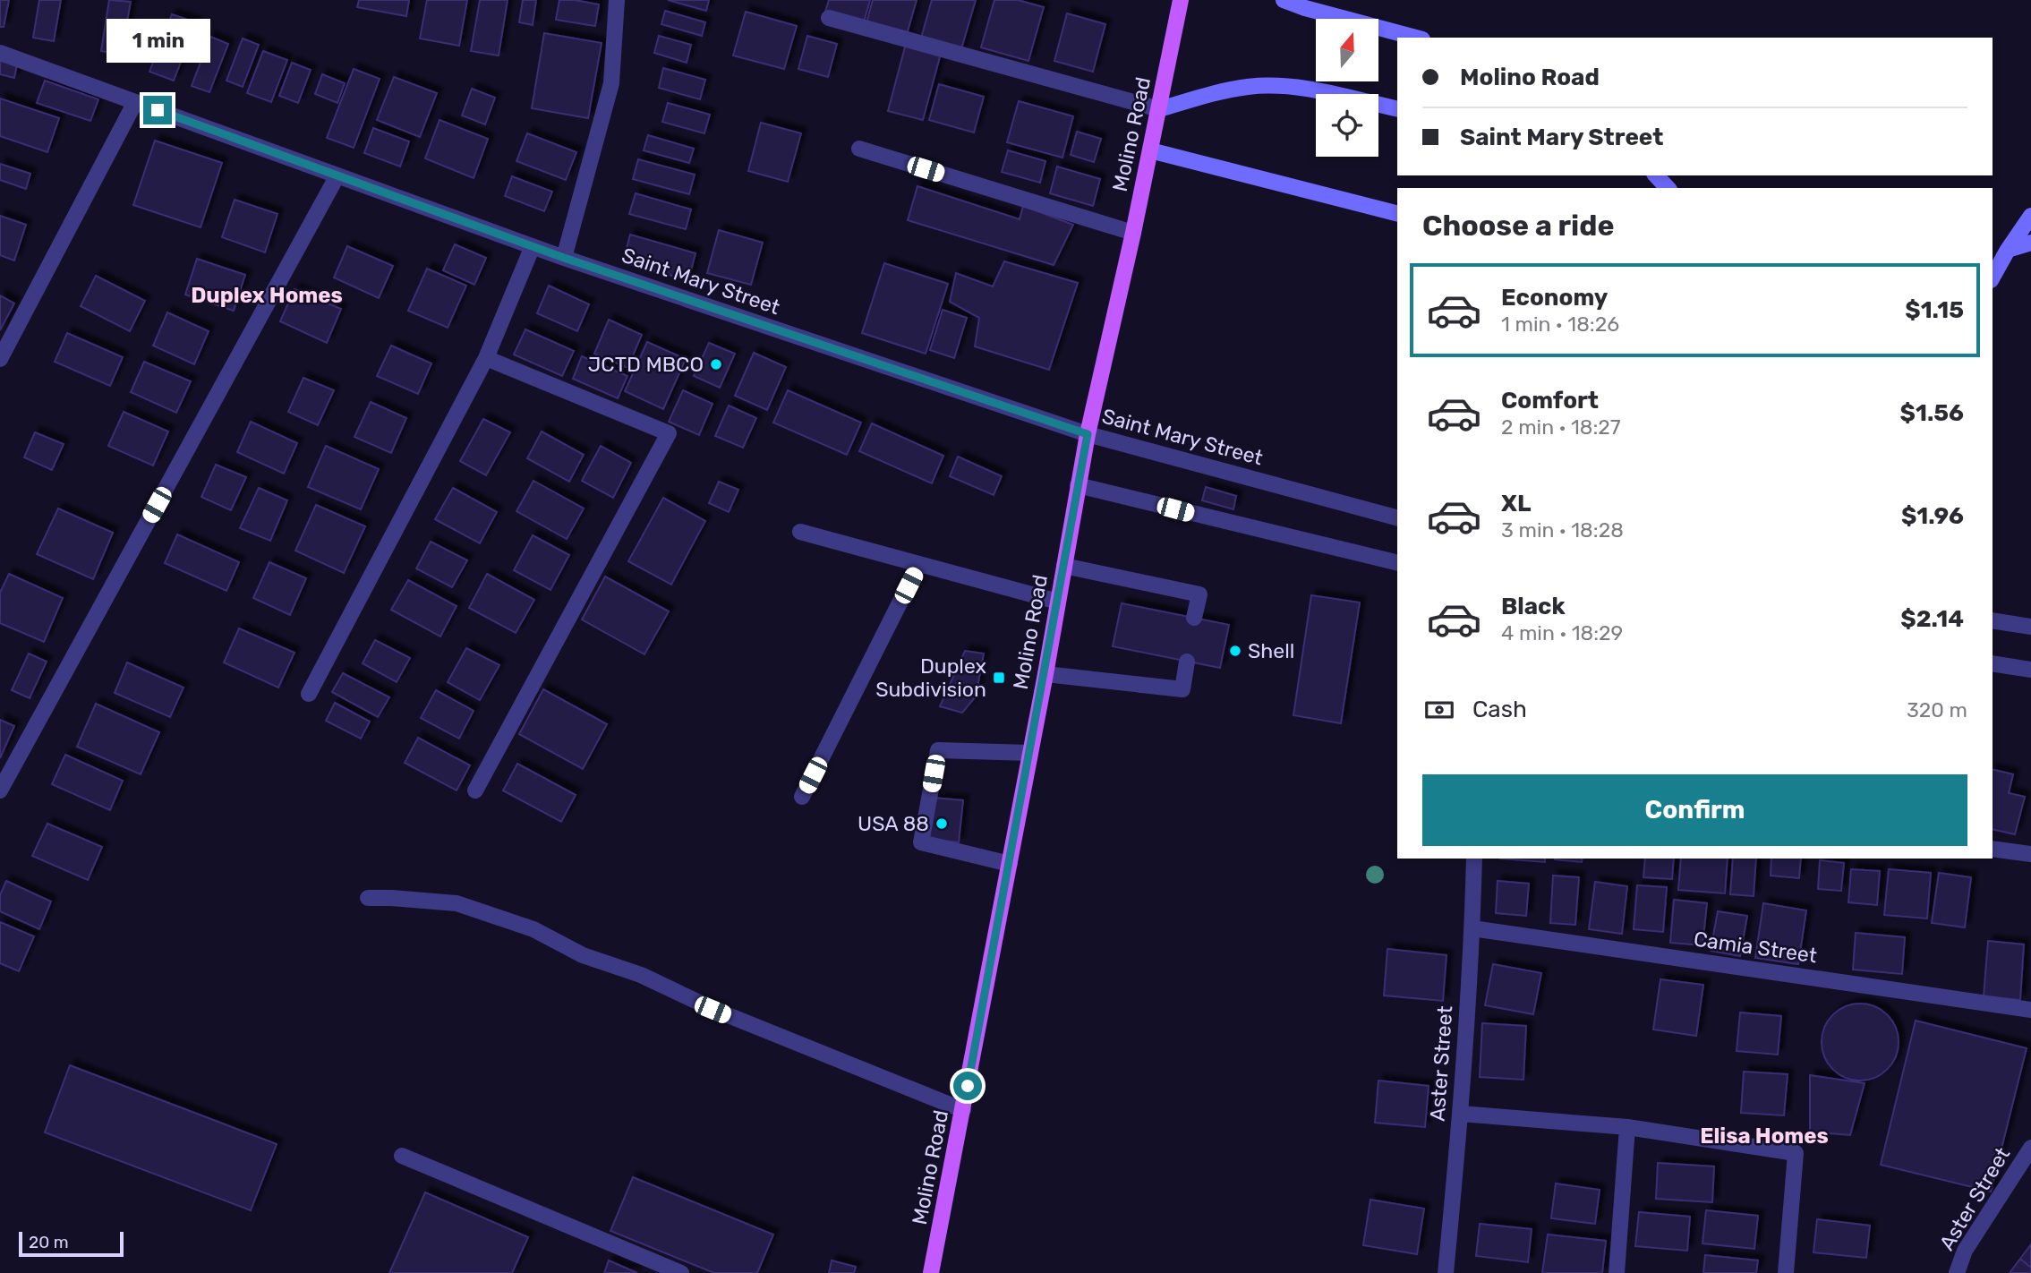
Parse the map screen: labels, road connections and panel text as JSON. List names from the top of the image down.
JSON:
{
  "streets": {
    "main road": ["Molino Road"],
    "street": ["Saint Mary Street", "Camia Street", "Aster Street"]
  },
  "crossings": [
    ["Molino Road", "Saint Mary Street"],
    ["Camia Street", "Aster Street"]
  ],
  "districts": ["Duplex Homes", "Elisa Homes"],
  "places": {
    "other": ["JCTD MBCO", "Shell", "USA 88"],
    "transit": ["Duplex Subdivision"]
  },
  "scale_bar": "20 m",
  "north": "top",
  "page": {
    "bubble": "1 min",
    "banner": ["Molino Road", "Saint Mary Street"],
    "heading": "Choose a ride",
    "list": [
      {
        "name": "Economy",
        "note": "1 min · 18:26",
        "value": "$1.15"
      },
      {
        "name": "Comfort",
        "note": "2 min · 18:27",
        "value": "$1.56"
      },
      {
        "name": "XL",
        "note": "3 min · 18:28",
        "value": "$1.96"
      },
      {
        "name": "Black",
        "note": "4 min · 18:29",
        "value": "$2.14"
      }
    ],
    "pay": ["Cash", "320 m"],
    "buttons": "Confirm",
    "scale": "20 m"
  }
}
